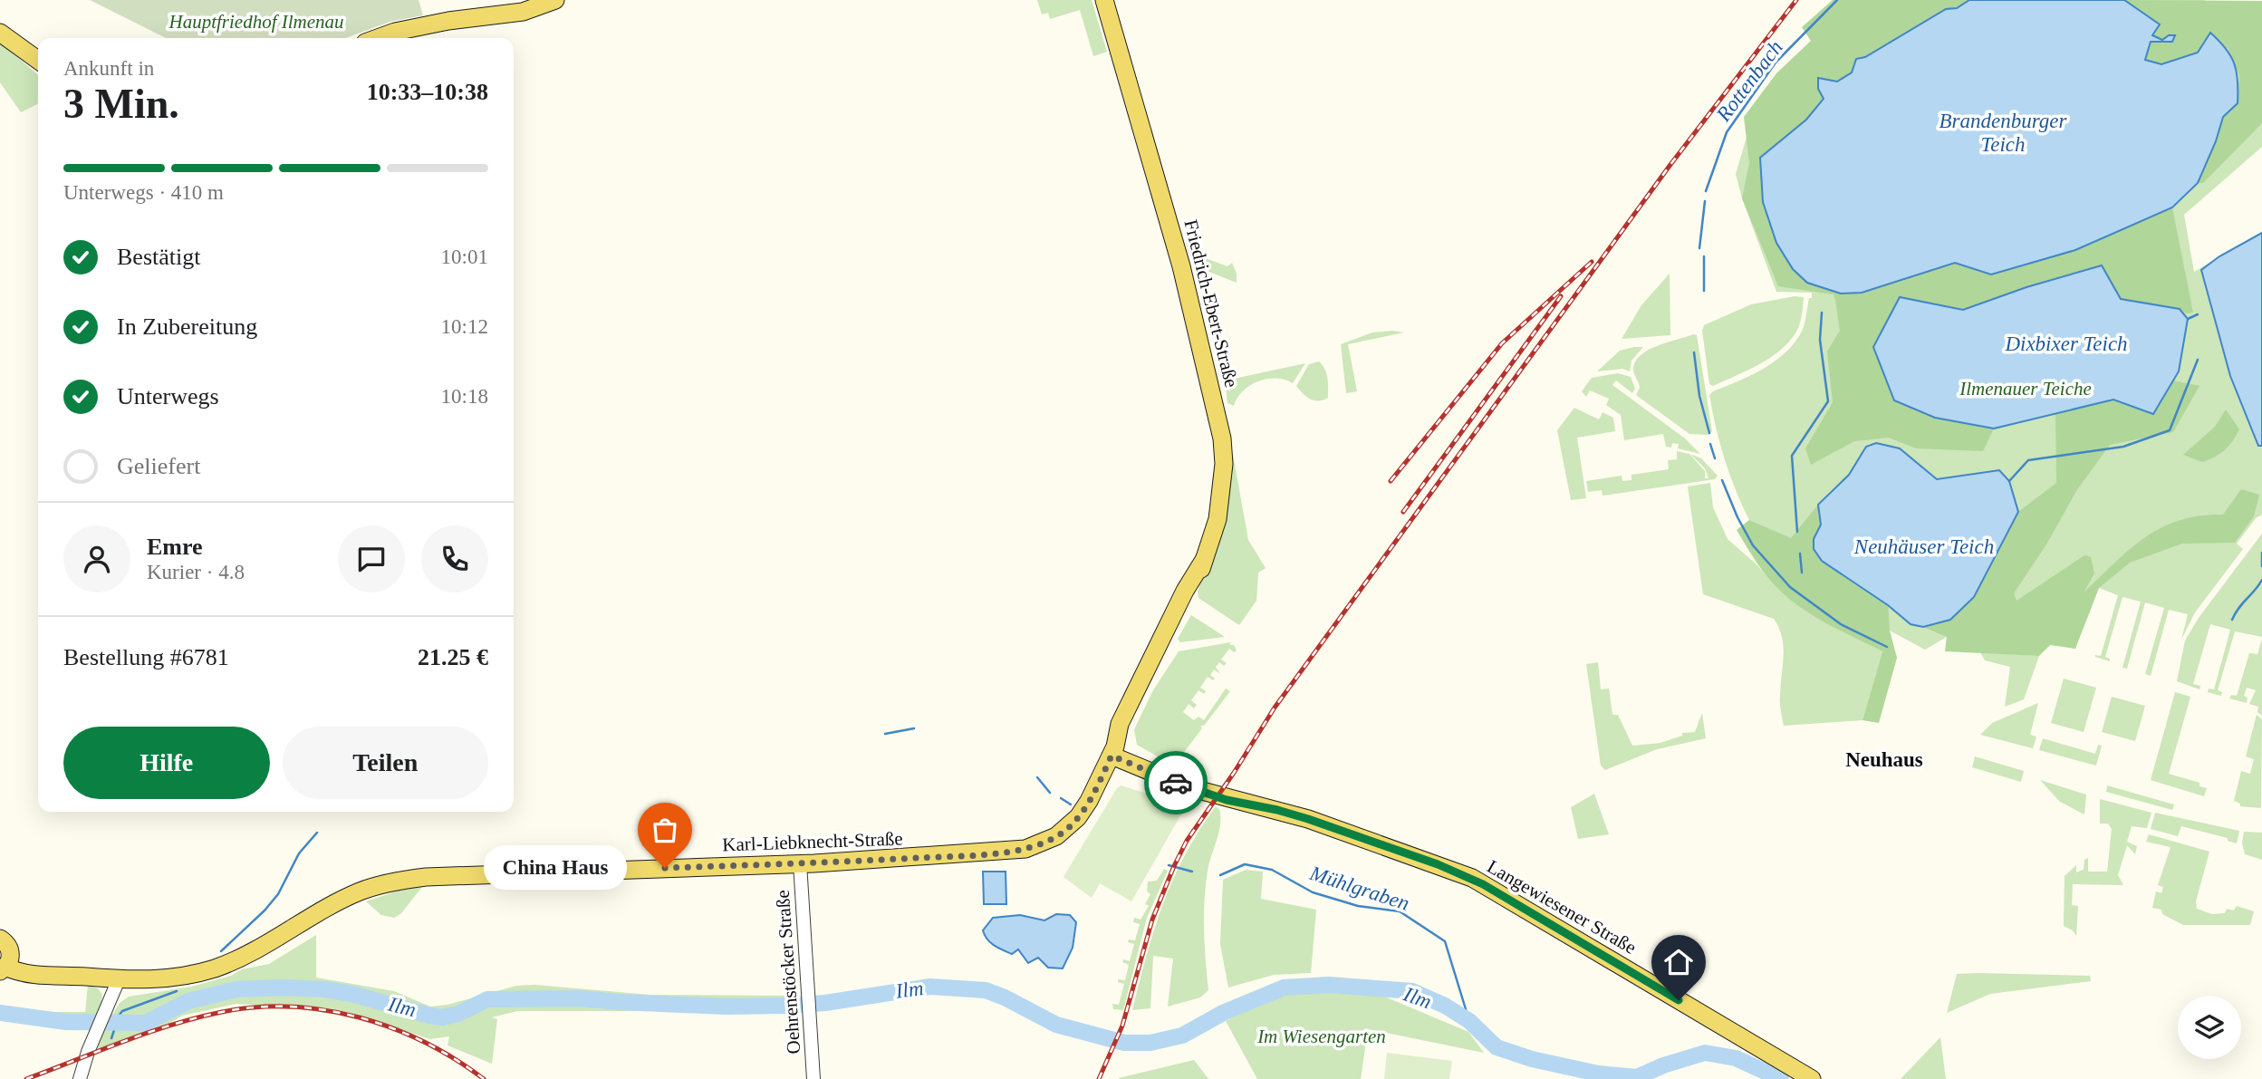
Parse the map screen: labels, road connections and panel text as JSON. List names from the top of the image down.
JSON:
{
  "streets": {
    "main road": ["Friedrich-Ebert-Straße", "Karl-Liebknecht-Straße", "Langewiesener Straße"],
    "street": ["Oehrenstöcker Straße"]
  },
  "crossings": [
    ["Friedrich-Ebert-Straße", "Karl-Liebknecht-Straße"],
    ["Friedrich-Ebert-Straße", "Langewiesener Straße"],
    ["Karl-Liebknecht-Straße", "Langewiesener Straße"],
    ["Karl-Liebknecht-Straße", "Oehrenstöcker Straße"]
  ],
  "districts": ["Neuhaus"],
  "water": [
    "Rottenbach",
    "Brandenburger Teich",
    "Dixbixer Teich",
    "Neuhäuser Teich",
    "Mühlgraben",
    "Ilm"
  ],
  "parks": ["Hauptfriedhof Ilmenau", "Ilmenauer Teiche", "Im Wiesengarten"],
  "places": ["China Haus"],
  "page": {
    "heading": ["3 Min.", "Ankunft in", "10:33–10:38"],
    "panel": [
      "Emre",
      "Kurier · 4.8",
      "Bestellung #6781",
      "21.25 €"
    ],
    "bar": "Unterwegs · 410 m",
    "list": [
      ["Bestätigt", "10:01"],
      ["In Zubereitung", "10:12"],
      ["Unterwegs", "10:18"],
      "Geliefert"
    ],
    "buttons": ["Hilfe", "Teilen"],
    "bubble": "China Haus"
  }
}
